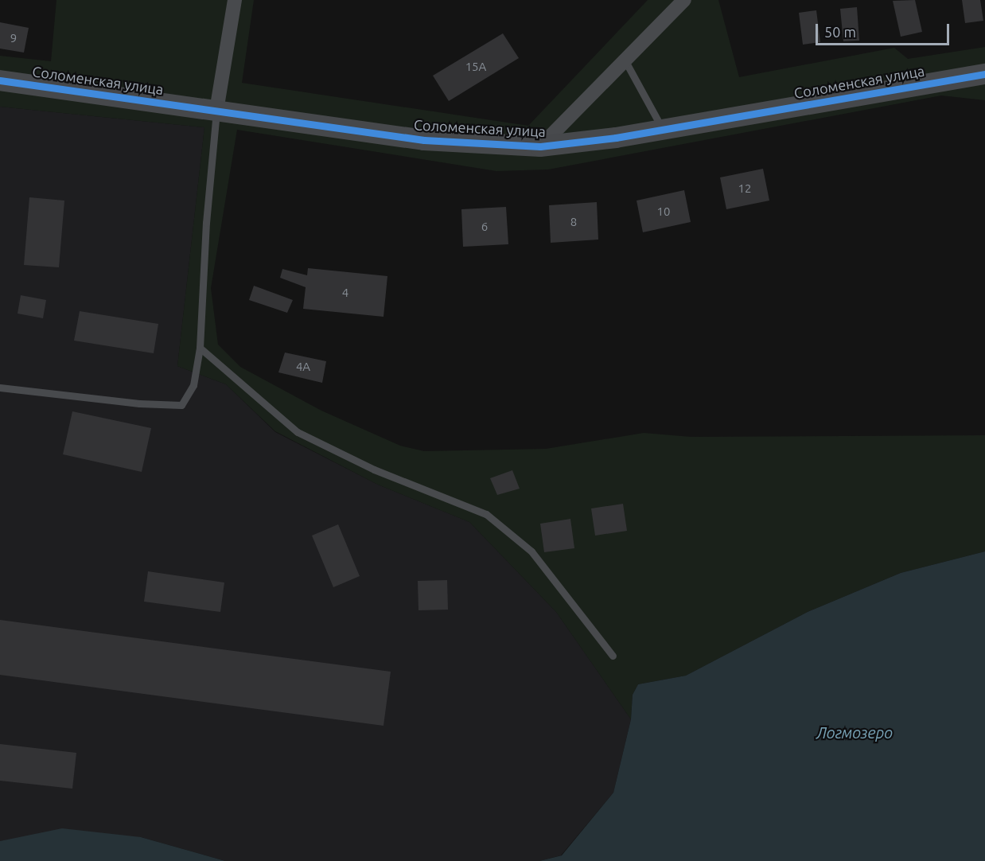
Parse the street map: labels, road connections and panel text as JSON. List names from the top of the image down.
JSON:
{
  "streets": {
    "street": ["Соломенская улица"]
  },
  "water": ["Логмозеро"],
  "house_numbers": [
    "9",
    "15А",
    "12",
    "10",
    "8",
    "6",
    "4",
    "4А"
  ],
  "scale_bar": "50 m"
}
